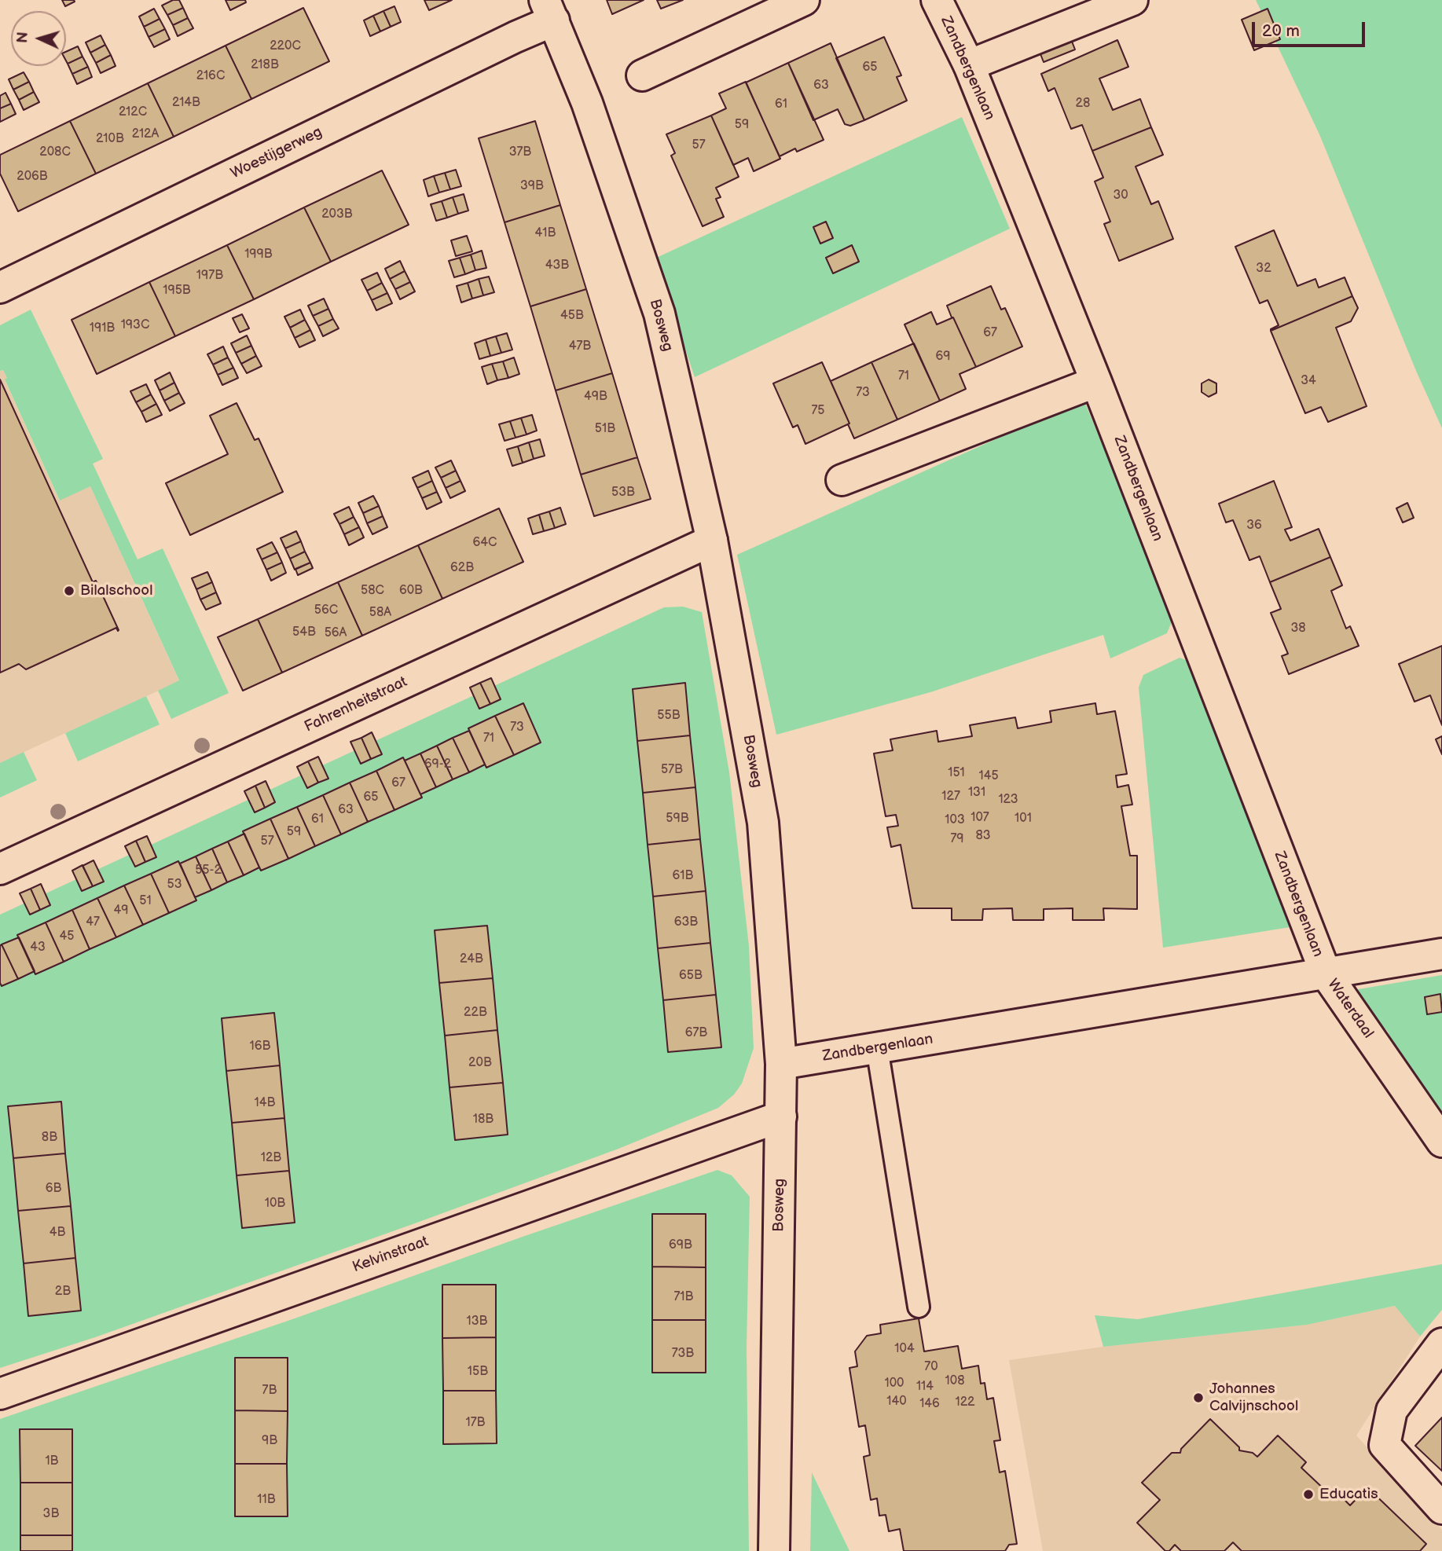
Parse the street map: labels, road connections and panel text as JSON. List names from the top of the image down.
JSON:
{
  "streets": {
    "street": [
      "Zandbergenlaan",
      "Woestijgerweg",
      "Bosweg",
      "Fahrenheitstraat",
      "Waterdaal",
      "Kelvinstraat"
    ]
  },
  "crossings": [
    ["Zandbergenlaan", "Bosweg"],
    ["Zandbergenlaan", "Waterdaal"],
    ["Woestijgerweg", "Bosweg"],
    ["Bosweg", "Fahrenheitstraat"],
    ["Bosweg", "Kelvinstraat"]
  ],
  "places": ["Bilalschool", "Johannes Calvijnschool", "Educatis"],
  "house_numbers": [
    "220C",
    "218B",
    "65",
    "216C",
    "63",
    "214B",
    "28",
    "61",
    "212C",
    "59",
    "212A",
    "210B",
    "57",
    "208C",
    "37B",
    "206B",
    "39B",
    "30",
    "203B",
    "41B",
    "199B",
    "43B",
    "32",
    "197B",
    "195B",
    "45B",
    "193C",
    "191B",
    "67",
    "47B",
    "69",
    "71",
    "34",
    "73",
    "49B",
    "75",
    "51B",
    "53B",
    "36",
    "64C",
    "62B",
    "58C",
    "60B",
    "56C",
    "58A",
    "38",
    "54B",
    "56A",
    "55B",
    "73",
    "71",
    "69-2",
    "57B",
    "151",
    "145",
    "67",
    "131",
    "127",
    "65",
    "123",
    "63",
    "107",
    "59B",
    "101",
    "61",
    "103",
    "59",
    "83",
    "79",
    "57",
    "55-2",
    "61B",
    "53",
    "51",
    "49",
    "47",
    "63B",
    "45",
    "43",
    "24B",
    "65B",
    "22B",
    "67B",
    "16B",
    "20B",
    "14B",
    "18B",
    "8B",
    "12B",
    "6B",
    "10B",
    "4B",
    "69B",
    "2B",
    "71B",
    "13B",
    "104",
    "73B",
    "70",
    "15B",
    "108",
    "100",
    "114",
    "7B",
    "140",
    "122",
    "146",
    "17B",
    "9B",
    "1B",
    "11B",
    "3B"
  ],
  "scale_bar": "20 m",
  "north": "left"
}
